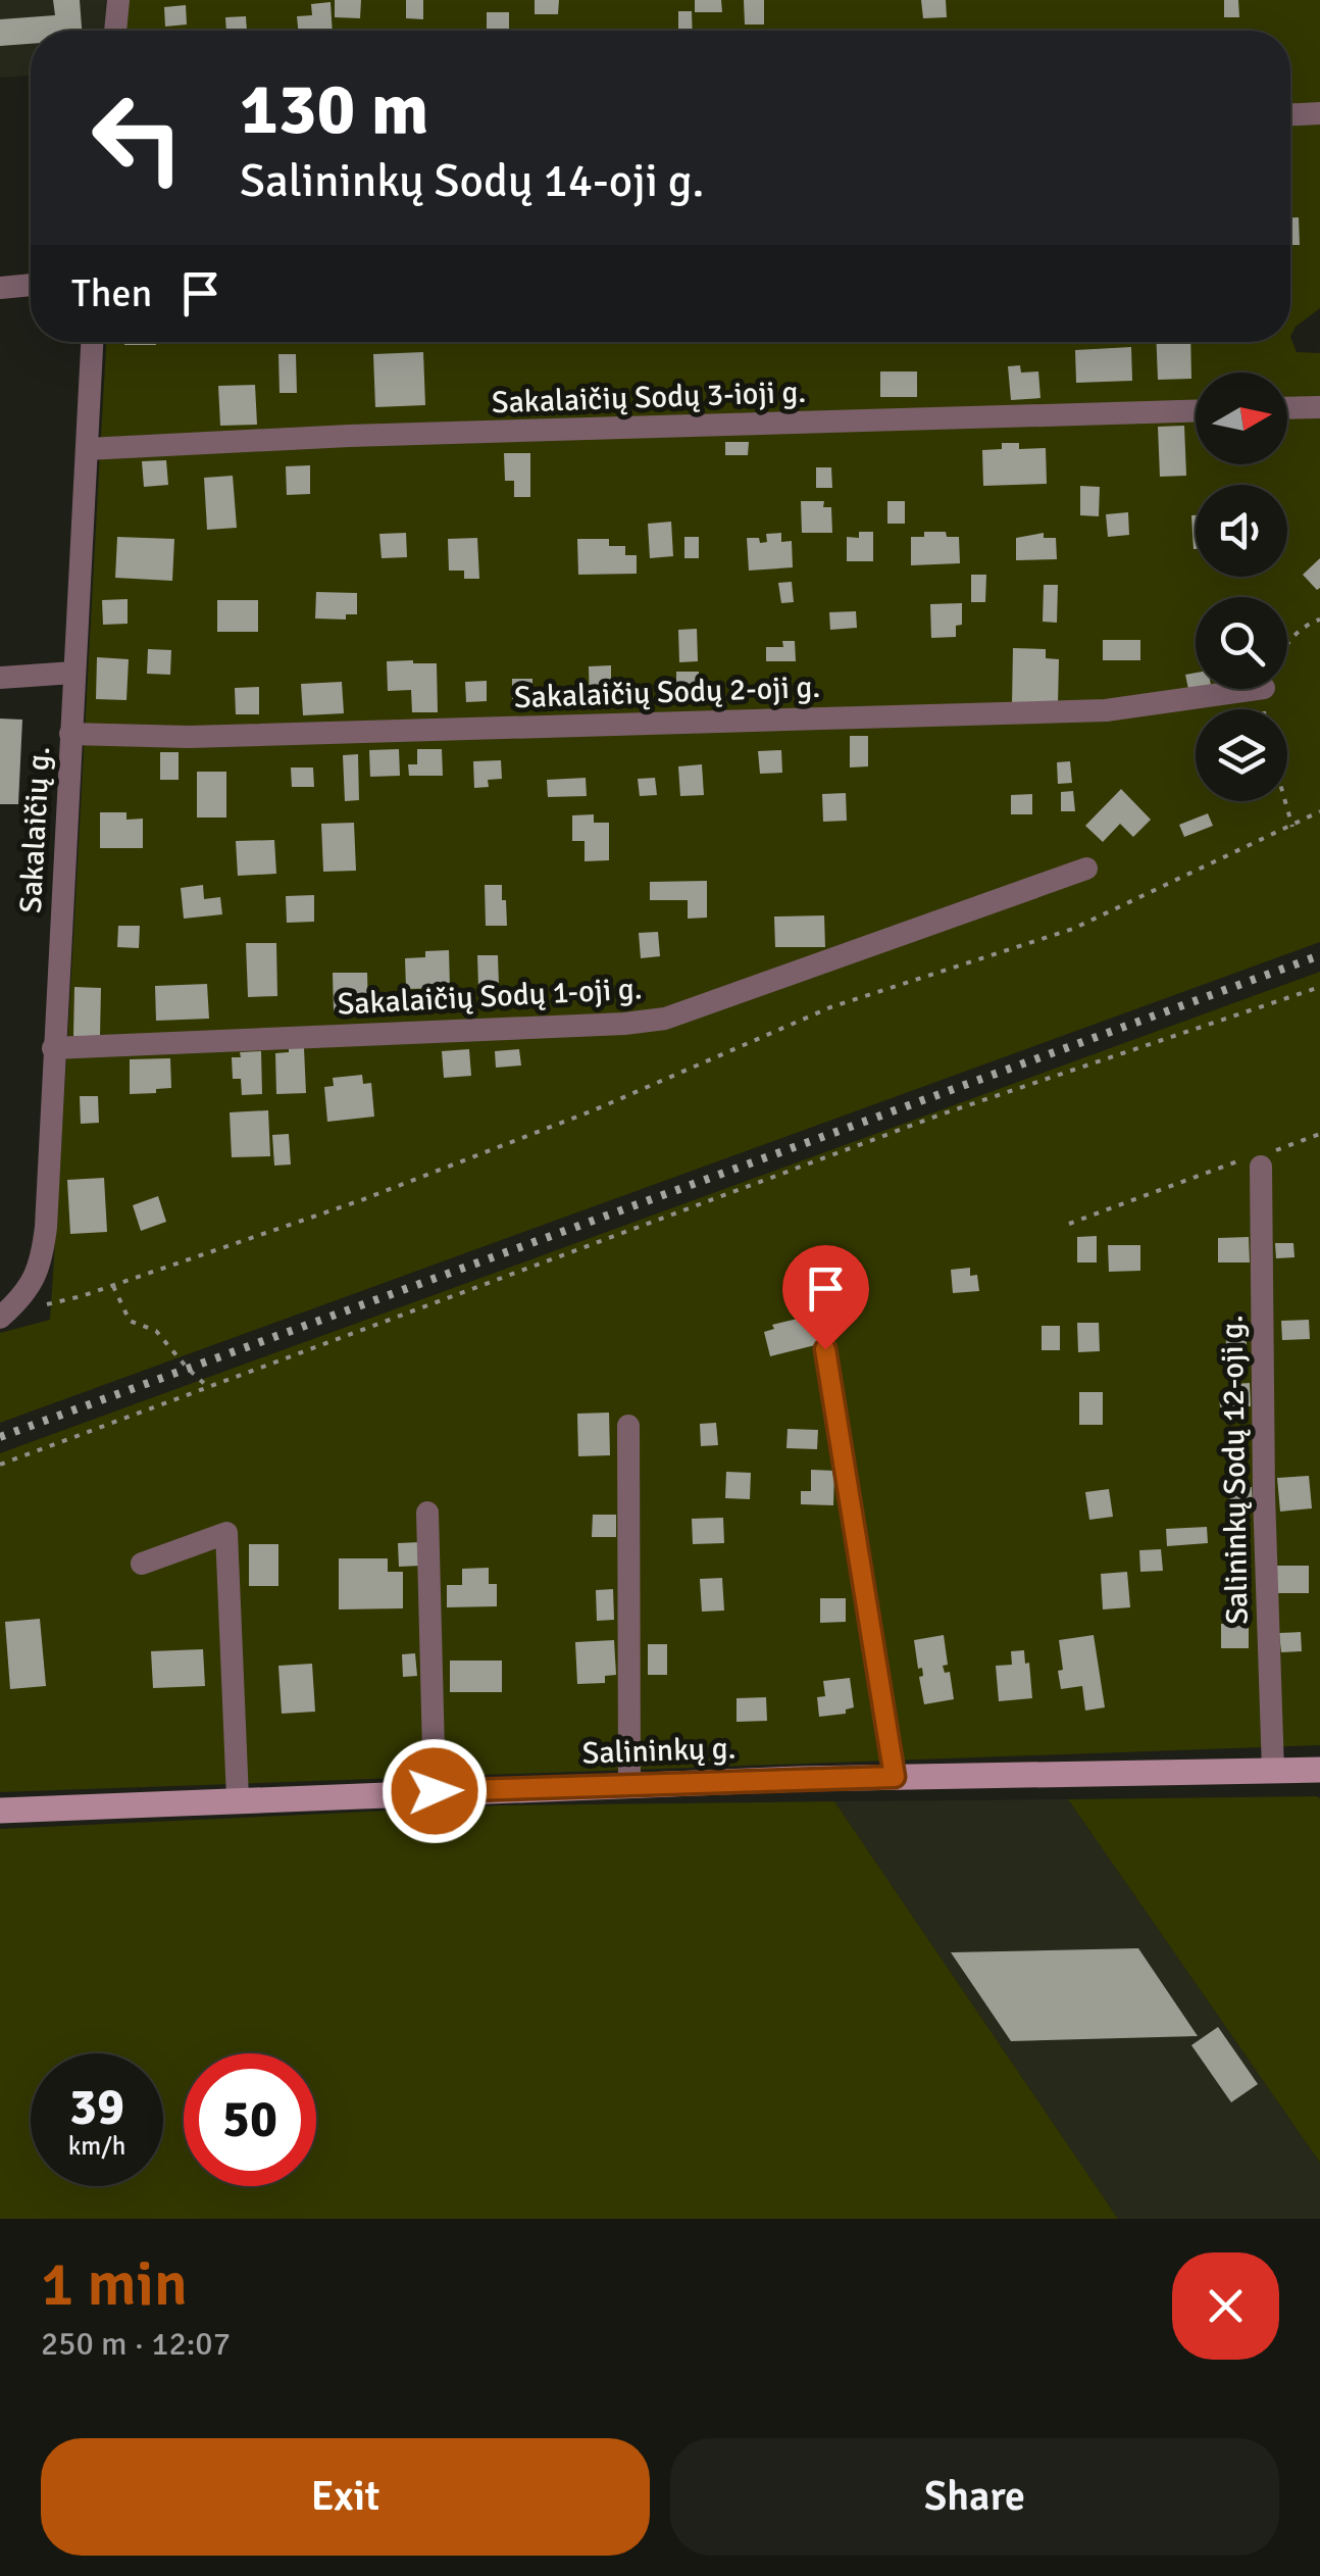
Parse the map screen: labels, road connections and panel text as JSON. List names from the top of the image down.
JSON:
{
  "streets": {
    "main road": ["Salininkų g."],
    "street": [
      "Sakalaičių Sodų 3-ioji g.",
      "Sakalaičių Sodų 2-oji g.",
      "Sakalaičių g.",
      "Sakalaičių Sodų 1-oji g.",
      "Salininkų Sodų 12-oji g."
    ]
  },
  "crossings": [
    ["Sakalaičių Sodų 3-ioji g.", "Sakalaičių g."],
    ["Sakalaičių Sodų 2-oji g.", "Sakalaičių g."],
    ["Sakalaičių g.", "Sakalaičių Sodų 1-oji g."],
    ["Salininkų Sodų 12-oji g.", "Salininkų g."]
  ],
  "north": "right",
  "page": {
    "turn": ["130 m", "Salininkų Sodų 14-oji g."],
    "then": "Then",
    "speed": "39 km/h",
    "limit": "50",
    "heading": ["1 min", "250 m · 12:07"],
    "buttons": ["Exit", "Share"]
  }
}
